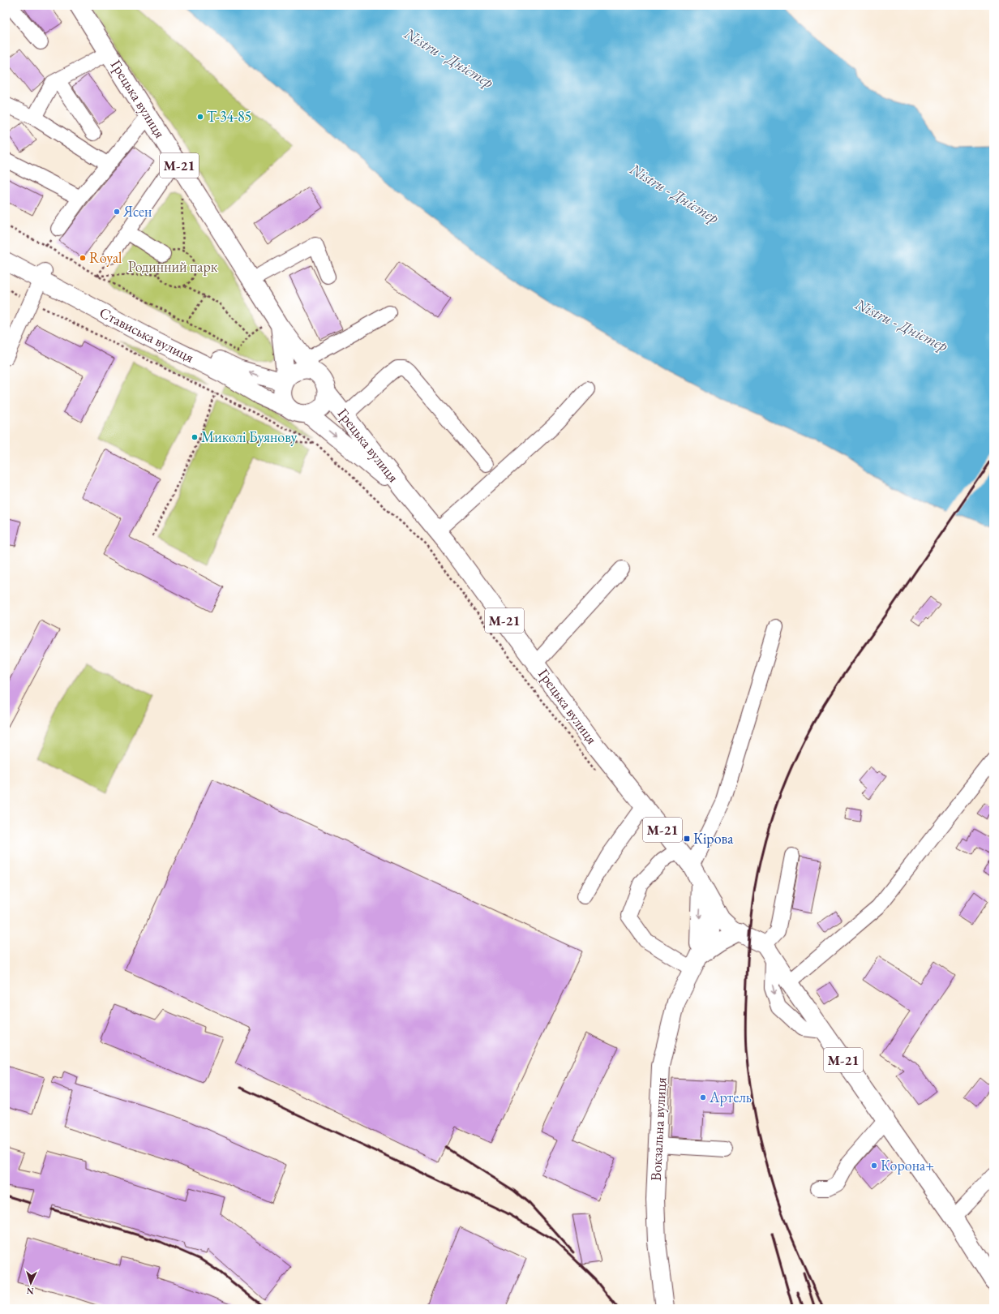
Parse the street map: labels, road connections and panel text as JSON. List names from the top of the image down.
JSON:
{
  "streets": {
    "main road": [
      "Грецька вулиця",
      "М-21",
      "Стависька вулиця",
      "Вокзальна вулиця"
    ]
  },
  "crossings": [
    ["Грецька вулиця", "М-21"],
    ["Грецька вулиця", "Стависька вулиця"],
    ["Грецька вулиця", "Вокзальна вулиця"],
    ["М-21", "Стависька вулиця"],
    ["М-21", "Вокзальна вулиця"]
  ],
  "water": ["Nistru - Дністер"],
  "parks": ["Родинний парк"],
  "places": {
    "other": [
      "Т-34-85",
      "Ясен",
      "Royal",
      "Миколі Буянову",
      "Артель",
      "Корона+"
    ],
    "transit": ["Кірова"]
  },
  "north": "bottom"
}
